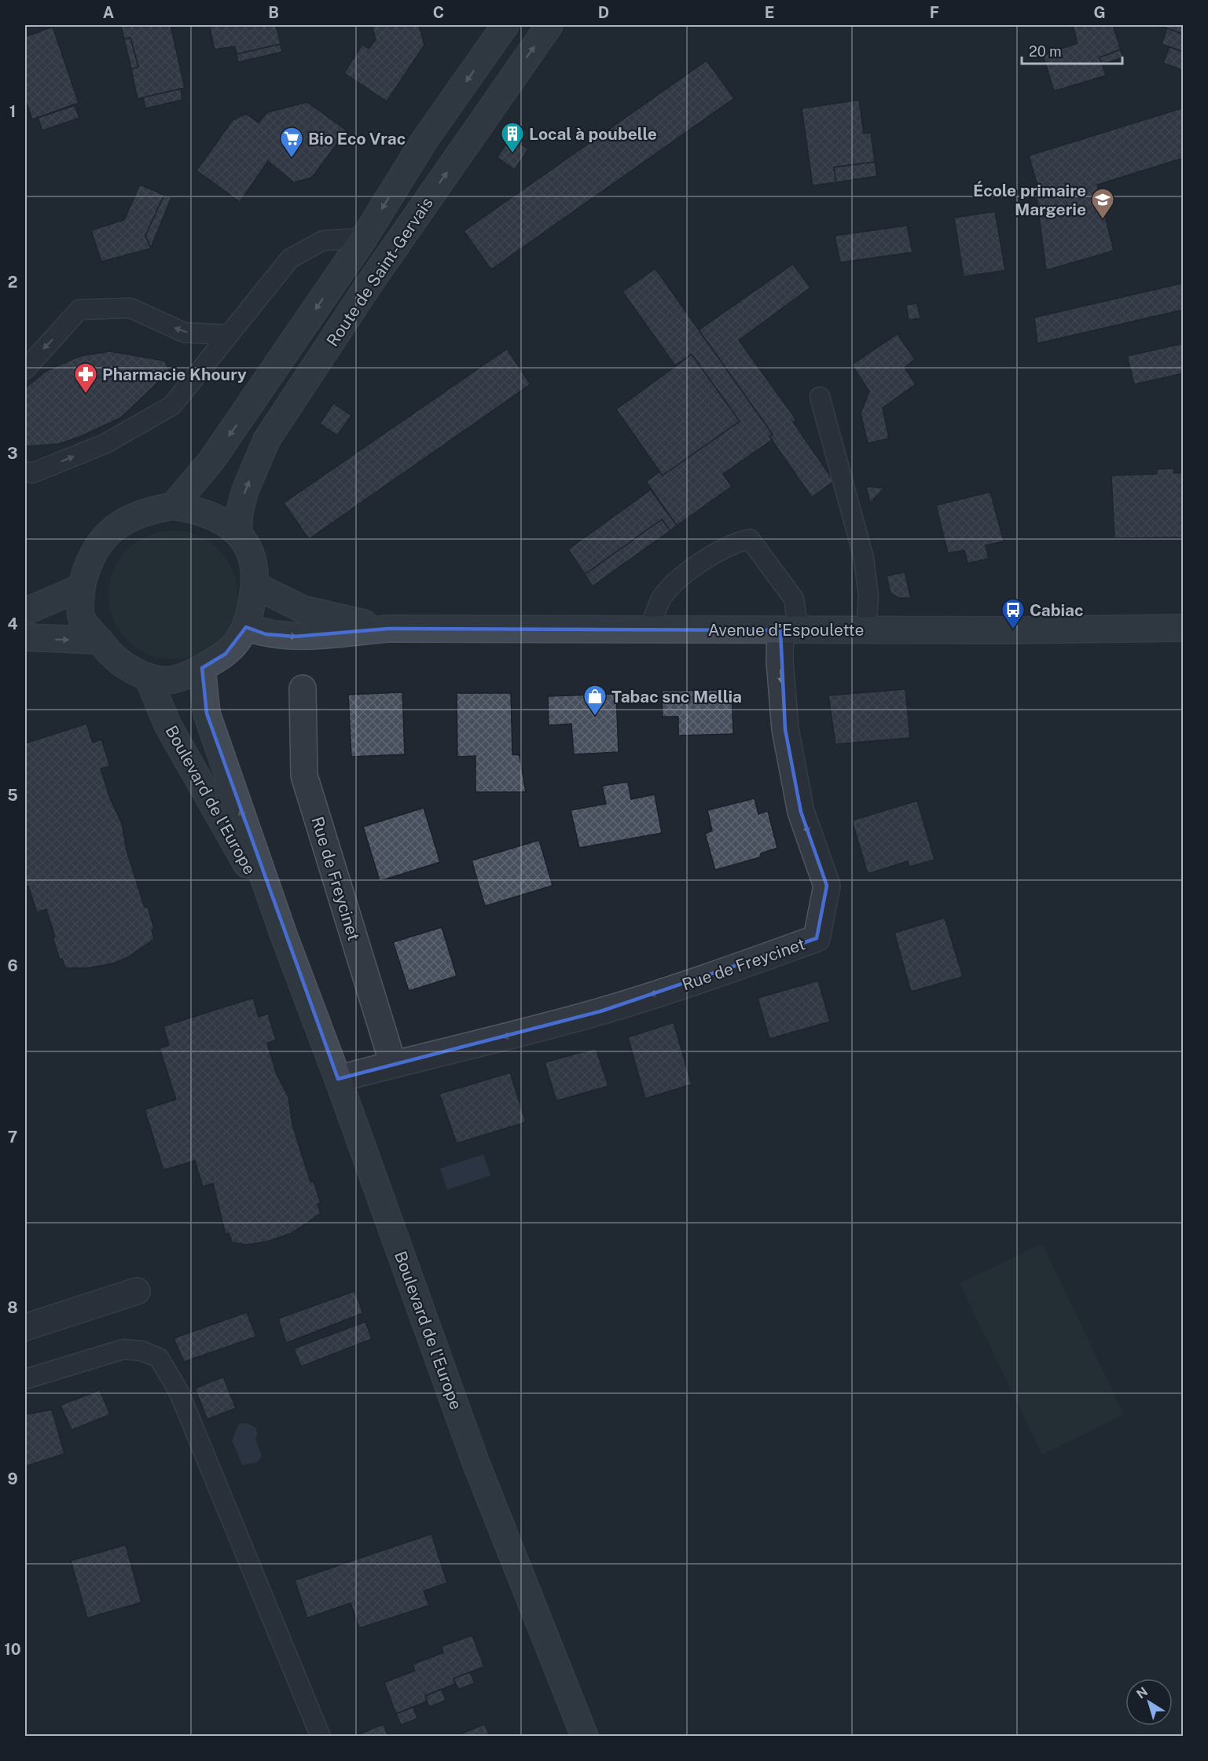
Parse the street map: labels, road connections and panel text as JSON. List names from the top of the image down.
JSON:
{
  "streets": {
    "main road": ["Route de Saint-Gervais", "Avenue d'Espoulette", "Boulevard de l'Europe"],
    "street": ["Rue de Freycinet"]
  },
  "crossings": [
    ["Avenue d'Espoulette", "Rue de Freycinet"],
    ["Boulevard de l'Europe", "Rue de Freycinet"]
  ],
  "places": {
    "building": ["Local à poubelle"],
    "supermarket": ["Bio Eco Vrac"],
    "school or university": ["École primaire Margerie"],
    "pharmacy": ["Pharmacie Khoury"],
    "bus stop": ["Cabiac"],
    "shop": ["Tabac snc Mellia"]
  },
  "scale_bar": "20 m",
  "north": "top left",
  "grid": {
    "columns": [
      "A",
      "B",
      "C",
      "D",
      "E",
      "F",
      "G"
    ],
    "rows": [
      "1",
      "2",
      "3",
      "4",
      "5",
      "6",
      "7",
      "8",
      "9",
      "10"
    ]
  }
}
